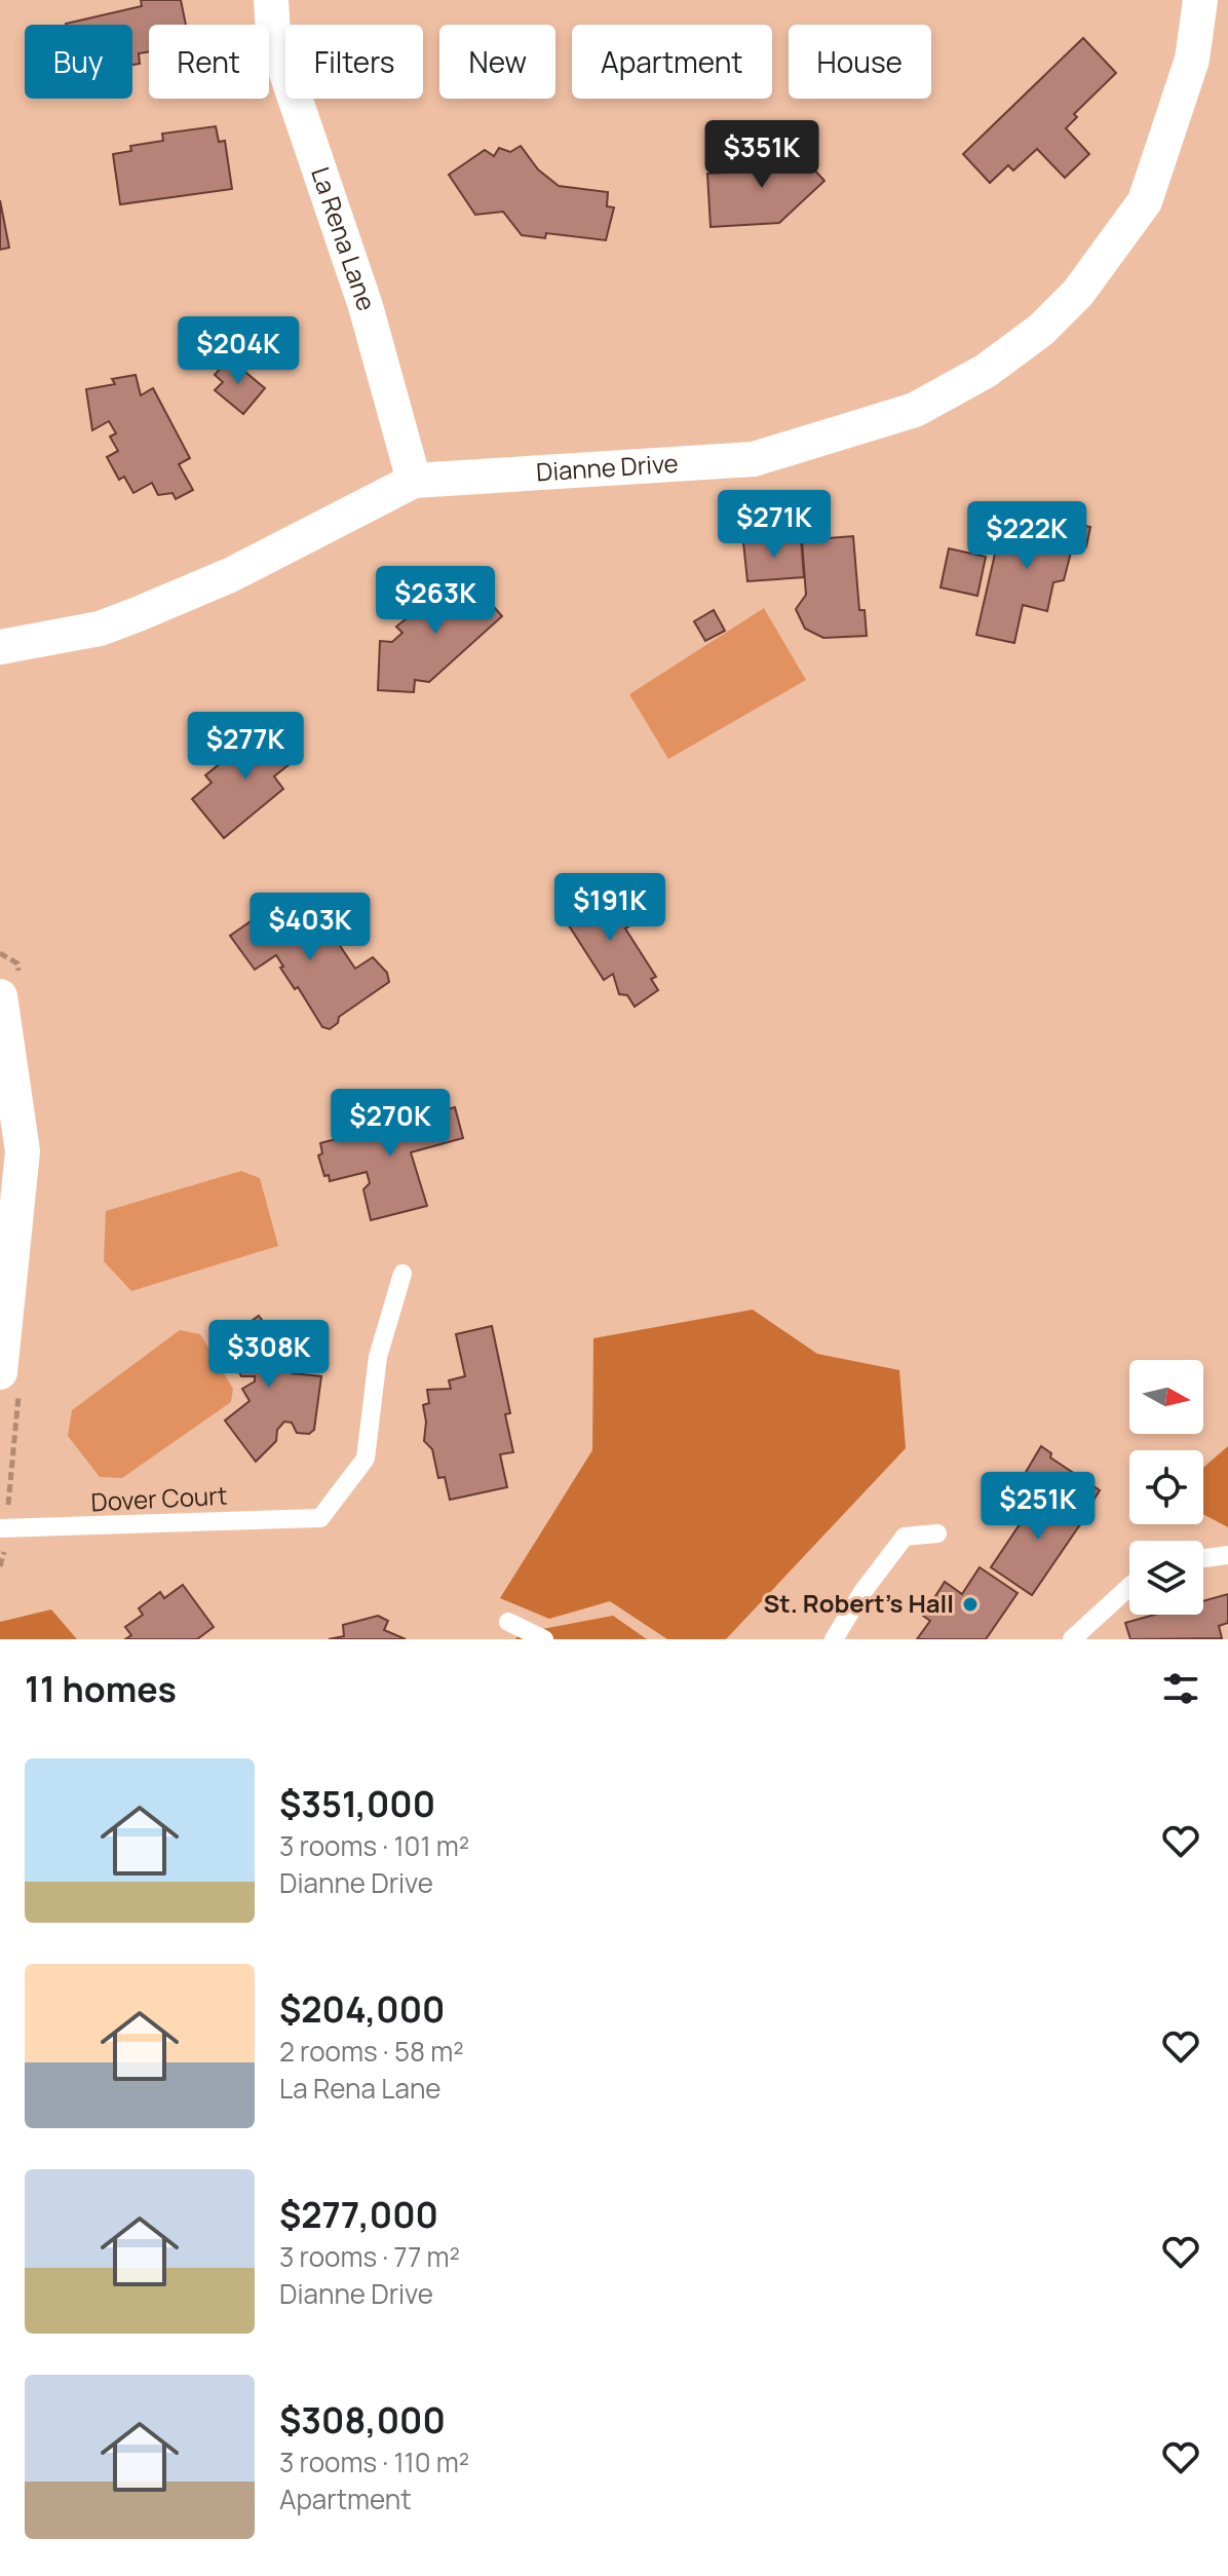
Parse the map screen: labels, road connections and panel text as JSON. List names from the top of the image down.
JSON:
{
  "streets": {
    "street": ["La Rena Lane", "Dianne Drive"],
    "lane": ["Dover Court"]
  },
  "crossings": [
    ["La Rena Lane", "Dianne Drive"]
  ],
  "places": ["St. Robert's Hall"],
  "north": "right",
  "page": {
    "chip": [
      "Buy",
      "Rent",
      "Filters",
      "New",
      "Apartment",
      "House"
    ],
    "price": [
      "$351K",
      "$204K",
      "$271K",
      "$222K",
      "$263K",
      "$277K",
      "$191K",
      "$403K",
      "$270K",
      "$308K",
      "$251K"
    ],
    "heading": "11 homes",
    "list": [
      {
        "name": "$351,000",
        "note": "3 rooms · 101 m² · Dianne Drive"
      },
      {
        "name": "$204,000",
        "note": "2 rooms · 58 m² · La Rena Lane"
      },
      {
        "name": "$277,000",
        "note": "3 rooms · 77 m² · Dianne Drive"
      },
      {
        "name": "$308,000",
        "note": "3 rooms · 110 m² · Apartment"
      }
    ]
  }
}
